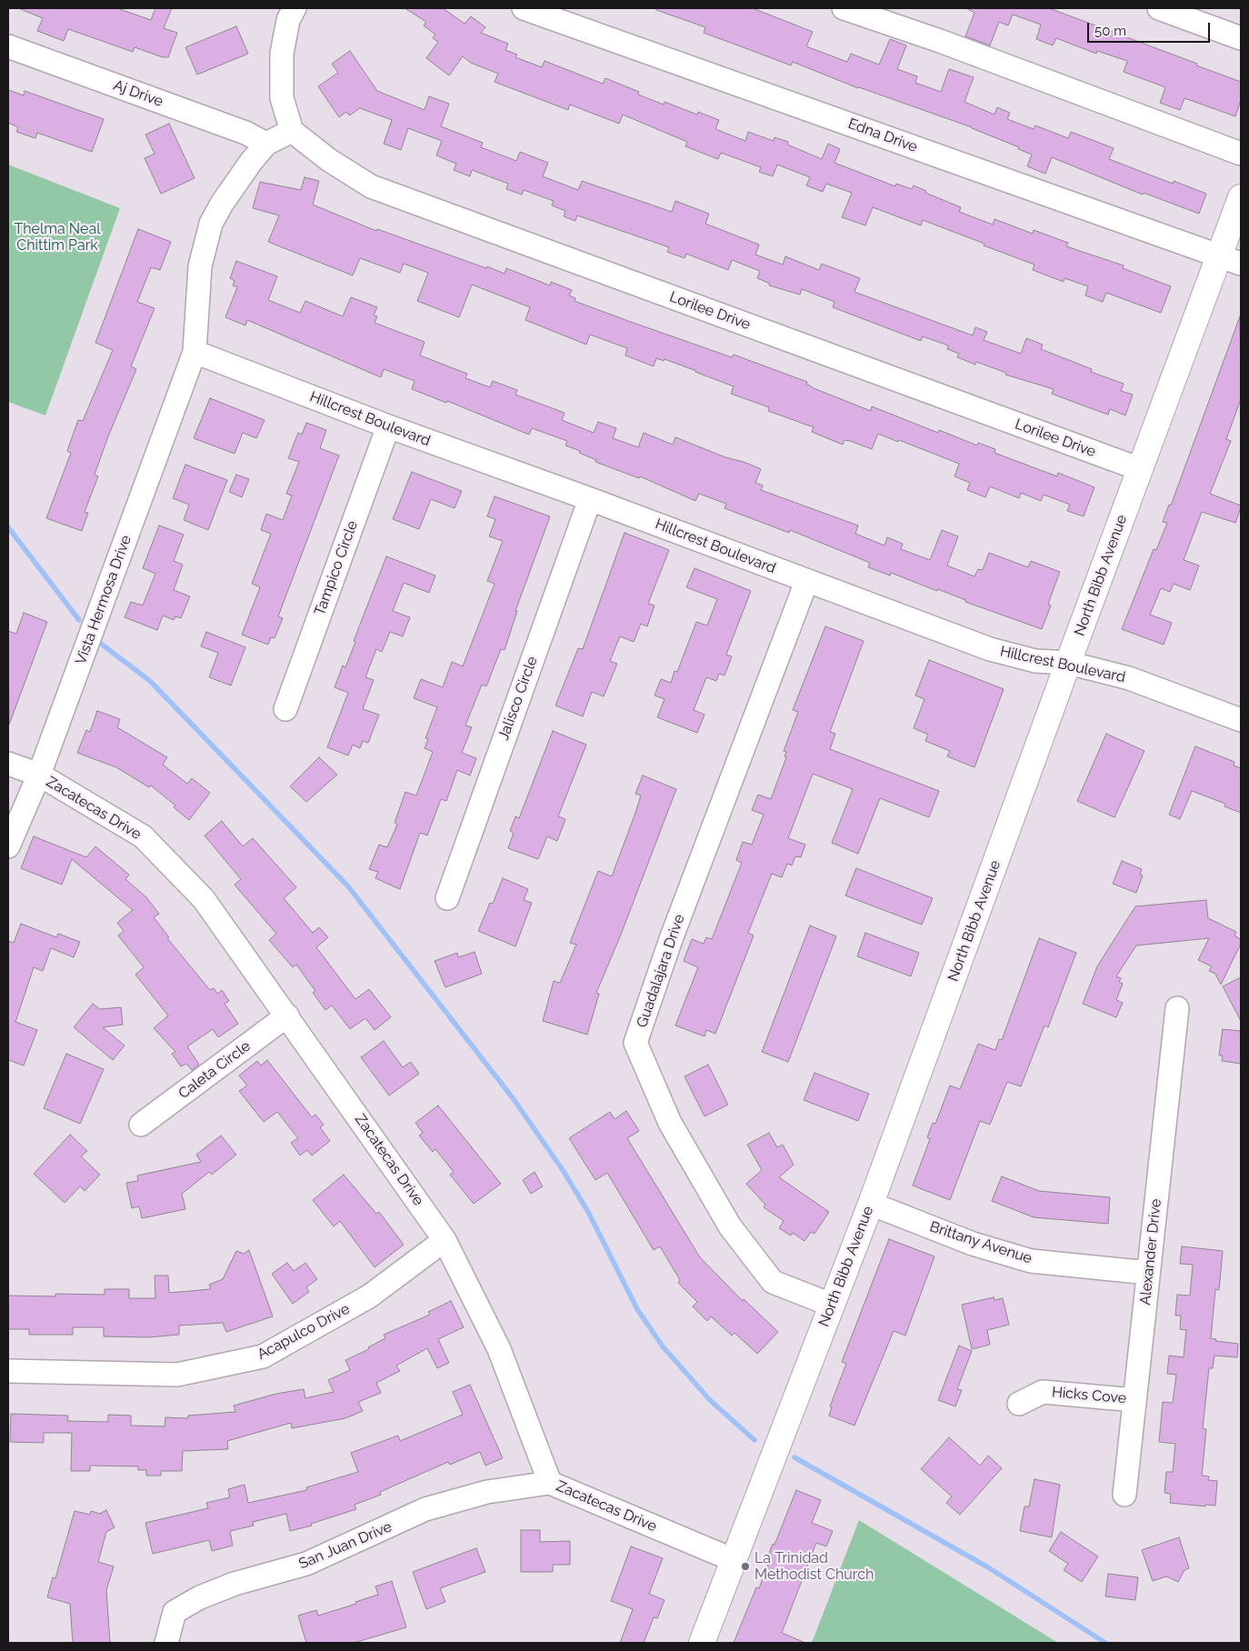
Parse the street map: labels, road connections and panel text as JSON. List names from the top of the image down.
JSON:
{
  "streets": {
    "main road": ["North Bibb Avenue"],
    "street": [
      "Aj Drive",
      "Edna Drive",
      "Lorilee Drive",
      "Hillcrest Boulevard",
      "Tampico Circle",
      "Vista Hermosa Drive",
      "Jalisco Circle",
      "Zacatecas Drive",
      "Guadalajara Drive",
      "Caleta Circle",
      "Brittany Avenue",
      "Alexander Drive",
      "Acapulco Drive",
      "Hicks Cove",
      "San Juan Drive"
    ]
  },
  "crossings": [
    ["Aj Drive", "Vista Hermosa Drive"],
    ["Edna Drive", "North Bibb Avenue"],
    ["Lorilee Drive", "North Bibb Avenue"],
    ["Hillcrest Boulevard", "Tampico Circle"],
    ["Hillcrest Boulevard", "North Bibb Avenue"],
    ["Hillcrest Boulevard", "Vista Hermosa Drive"],
    ["Hillcrest Boulevard", "Jalisco Circle"],
    ["Hillcrest Boulevard", "Guadalajara Drive"],
    ["North Bibb Avenue", "Zacatecas Drive"],
    ["North Bibb Avenue", "Guadalajara Drive"],
    ["North Bibb Avenue", "Brittany Avenue"],
    ["Vista Hermosa Drive", "Zacatecas Drive"],
    ["Zacatecas Drive", "Caleta Circle"],
    ["Zacatecas Drive", "Acapulco Drive"],
    ["Zacatecas Drive", "San Juan Drive"],
    ["Brittany Avenue", "Alexander Drive"],
    ["Alexander Drive", "Hicks Cove"]
  ],
  "parks": ["Thelma Neal Chittim Park"],
  "places": ["La Trinidad Methodist Church"],
  "scale_bar": "50 m"
}
